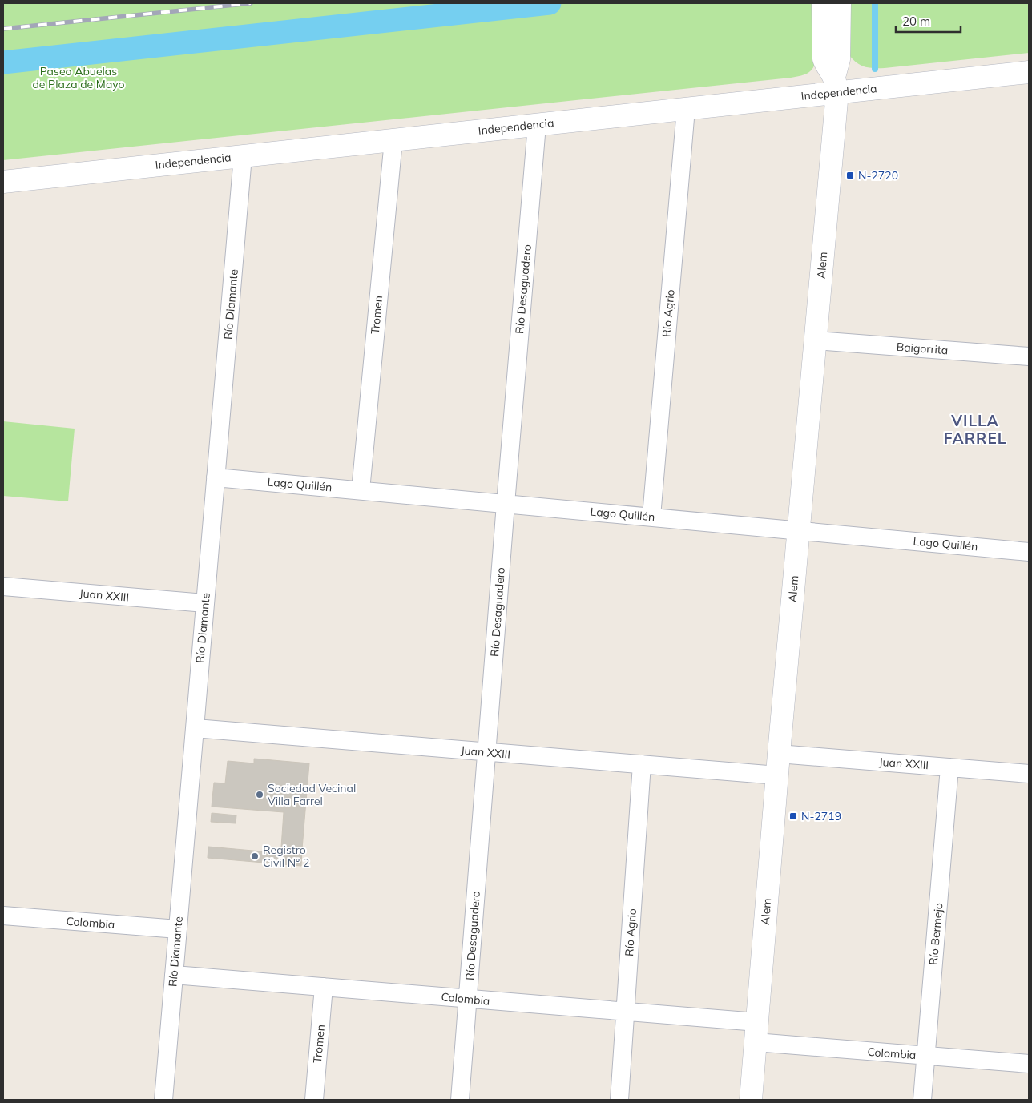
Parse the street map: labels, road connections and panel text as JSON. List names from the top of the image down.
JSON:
{
  "streets": {
    "street": [
      "Independencia",
      "Alem",
      "Río Desaguadero",
      "Río Diamante",
      "Río Agrio",
      "Tromen",
      "Baigorrita",
      "Lago Quillén",
      "Juan XXIII",
      "Colombia",
      "Río Bermejo"
    ]
  },
  "crossings": [
    ["Independencia", "Alem"],
    ["Independencia", "Río Desaguadero"],
    ["Independencia", "Río Diamante"],
    ["Independencia", "Río Agrio"],
    ["Independencia", "Tromen"],
    ["Alem", "Baigorrita"],
    ["Alem", "Lago Quillén"],
    ["Alem", "Juan XXIII"],
    ["Alem", "Colombia"],
    ["Río Desaguadero", "Lago Quillén"],
    ["Río Desaguadero", "Juan XXIII"],
    ["Río Desaguadero", "Colombia"],
    ["Río Diamante", "Lago Quillén"],
    ["Río Diamante", "Juan XXIII"],
    ["Río Diamante", "Colombia"],
    ["Río Agrio", "Lago Quillén"],
    ["Río Agrio", "Juan XXIII"],
    ["Río Agrio", "Colombia"],
    ["Tromen", "Lago Quillén"],
    ["Tromen", "Colombia"],
    ["Juan XXIII", "Río Bermejo"],
    ["Colombia", "Río Bermejo"]
  ],
  "districts": ["VILLA FARREL"],
  "parks": ["Paseo Abuelas de Plaza de Mayo"],
  "places": {
    "transit": ["N-2720", "N-2719"],
    "other": ["Sociedad Vecinal Villa Farrel", "Registro Civil N° 2"]
  },
  "scale_bar": "20 m"
}
